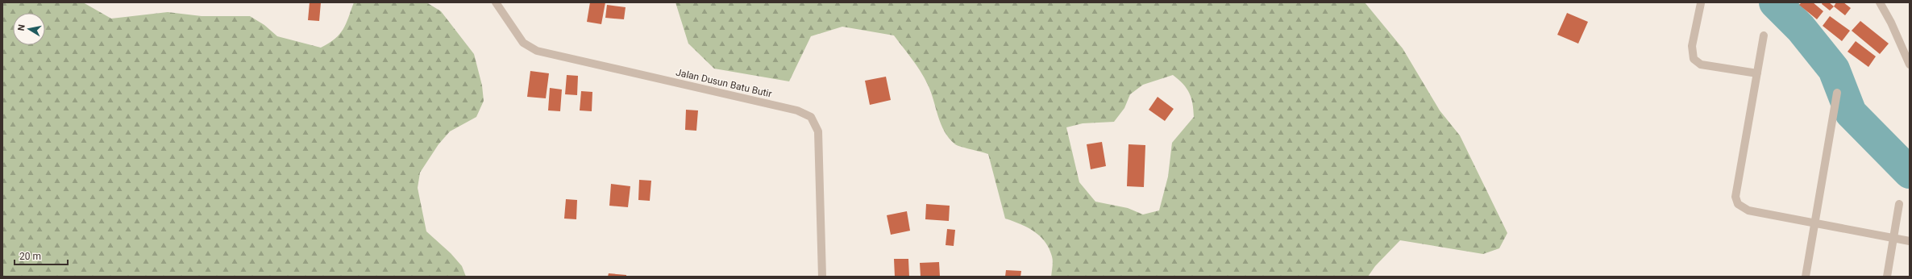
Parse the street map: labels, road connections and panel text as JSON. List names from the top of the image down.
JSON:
{
  "streets": {
    "street": ["Jalan Dusun Batu Butir"]
  },
  "scale_bar": "20 m",
  "north": "left"
}
